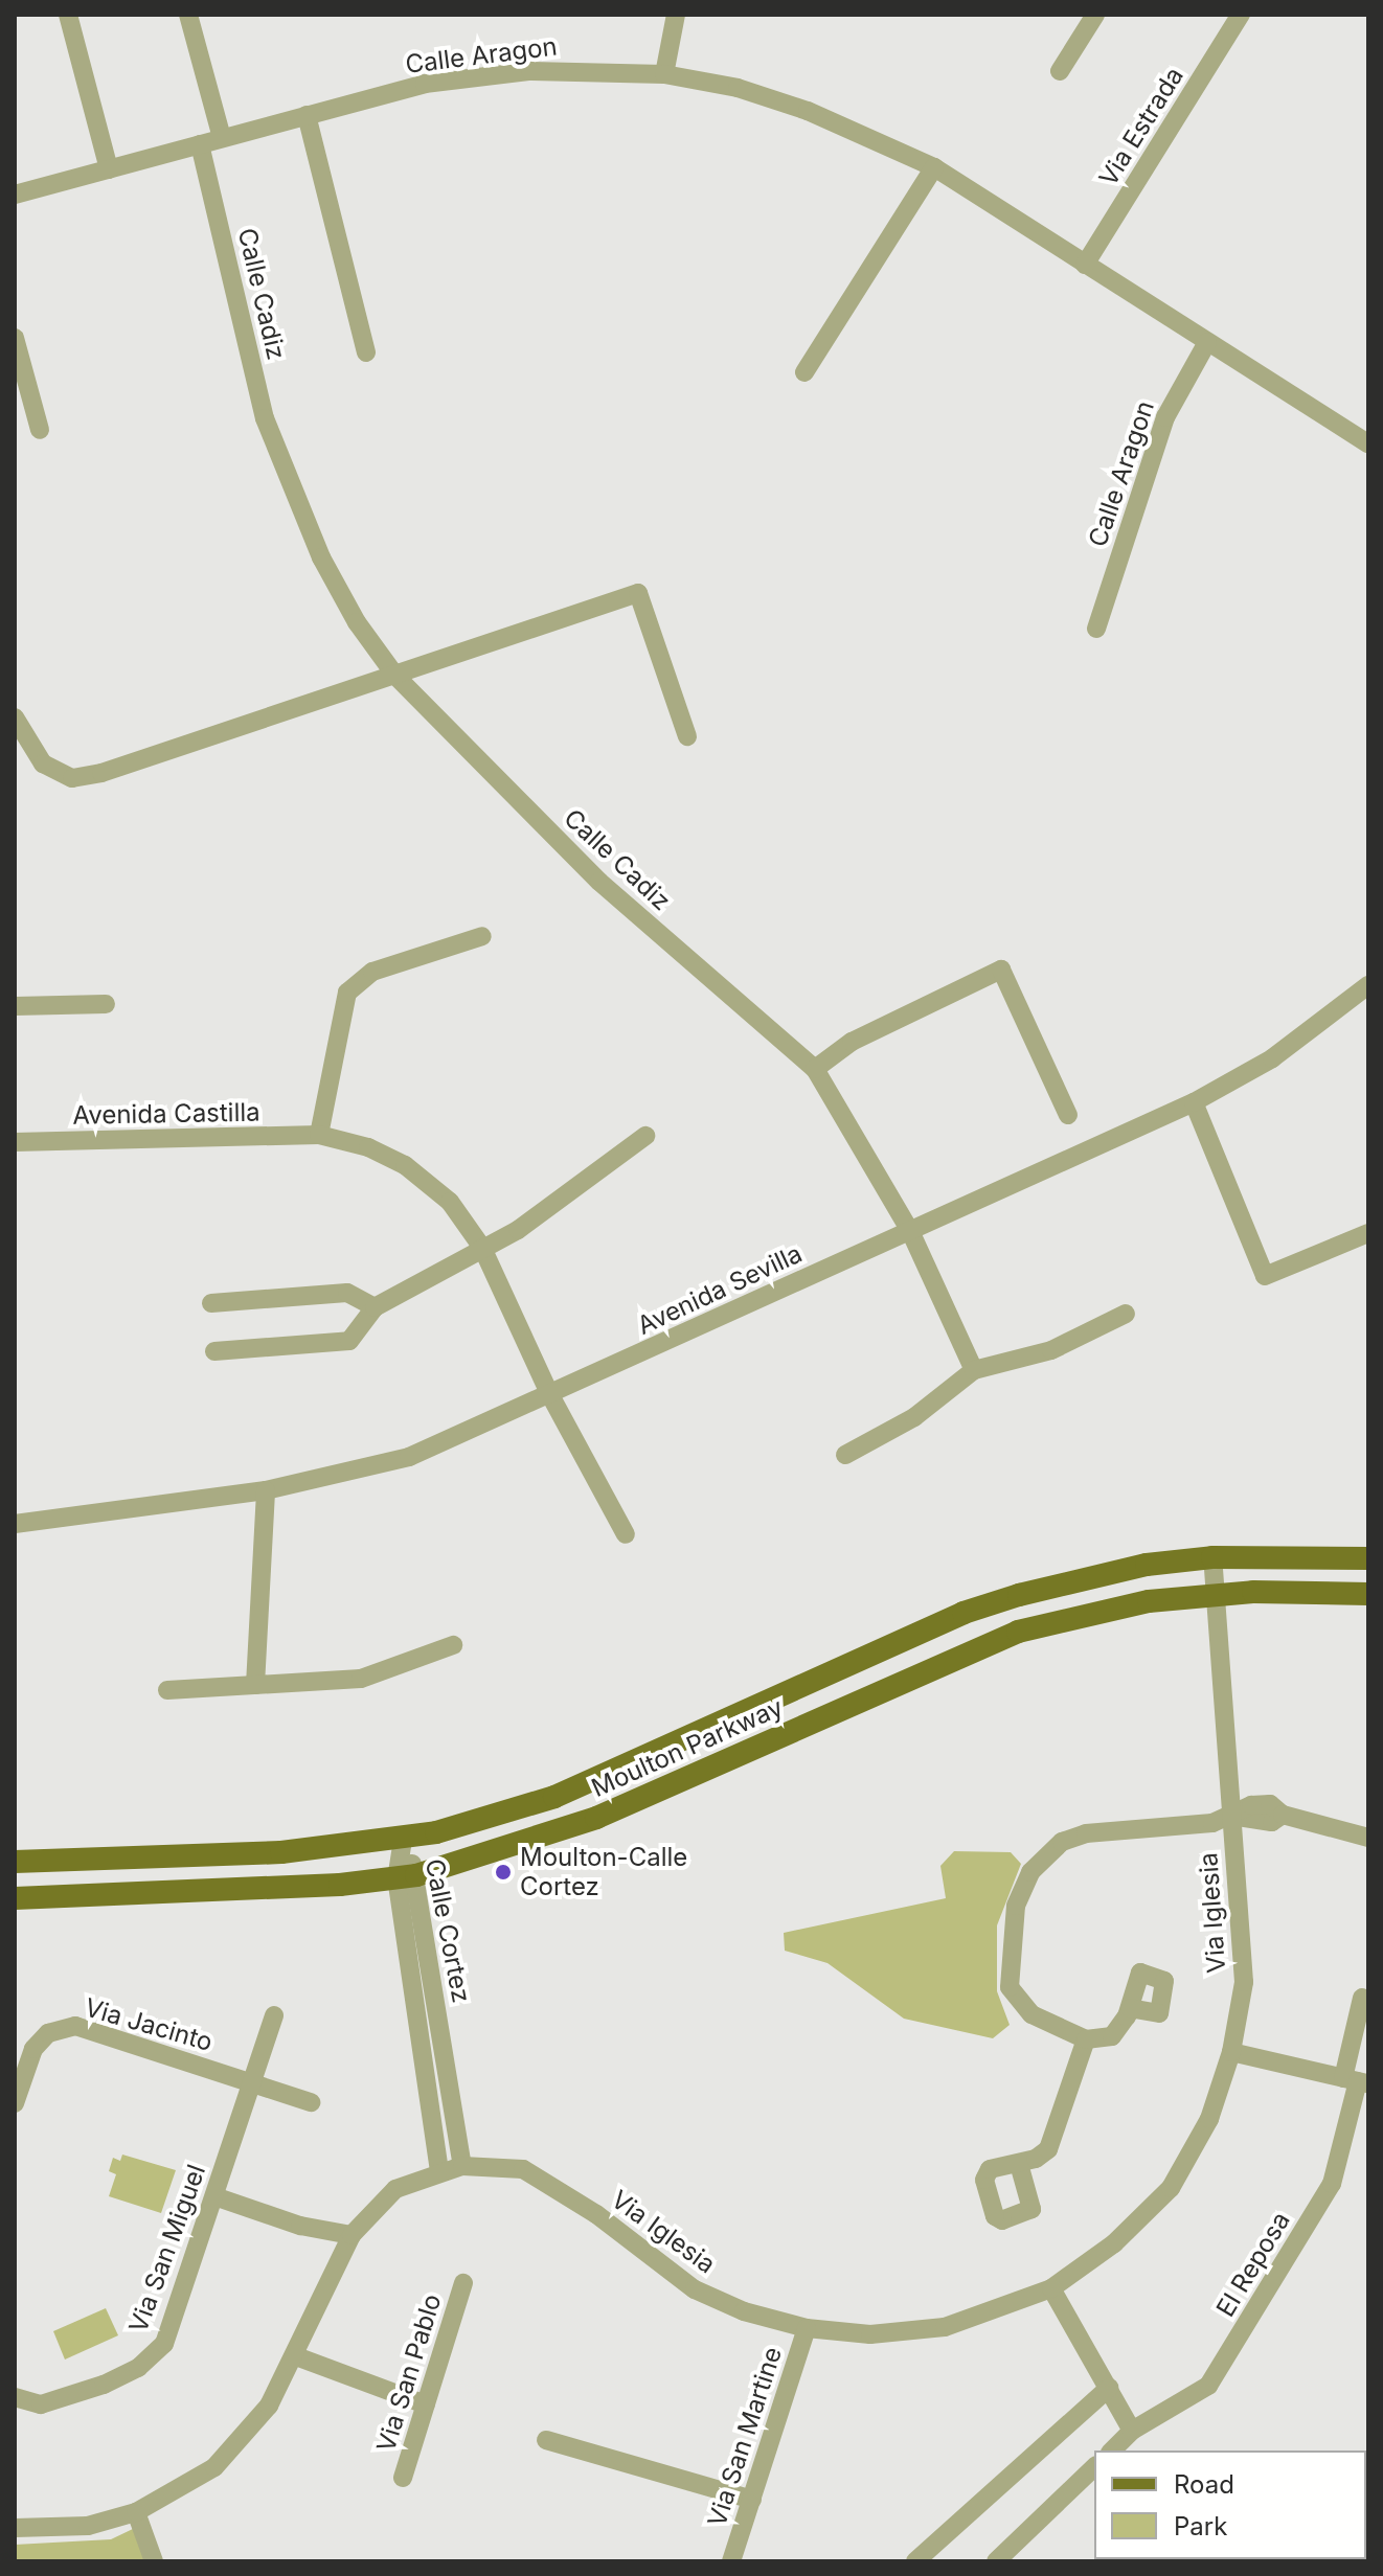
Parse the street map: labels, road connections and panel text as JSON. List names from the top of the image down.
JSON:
{
  "streets": {
    "main road": ["Moulton Parkway"],
    "street": [
      "Calle Aragon",
      "Via Estrada",
      "Calle Cadiz",
      "Avenida Castilla",
      "Avenida Sevilla",
      "Via Iglesia",
      "Calle Cortez",
      "Via Jacinto",
      "Via San Miguel",
      "El Reposa",
      "Via San Pablo",
      "Via San Martine"
    ]
  },
  "crossings": [
    ["Calle Aragon", "Via Estrada"],
    ["Calle Aragon", "Calle Cadiz"],
    ["Calle Cadiz", "Avenida Sevilla"],
    ["Avenida Castilla", "Avenida Sevilla"],
    ["Moulton Parkway", "Via Iglesia"],
    ["Moulton Parkway", "Calle Cortez"],
    ["Via Iglesia", "Calle Cortez"],
    ["Via Iglesia", "Via San Martine"],
    ["Via Jacinto", "Via San Miguel"]
  ],
  "places": ["Moulton-Calle Cortez"],
  "legend": ["Road", "Park"]
}
